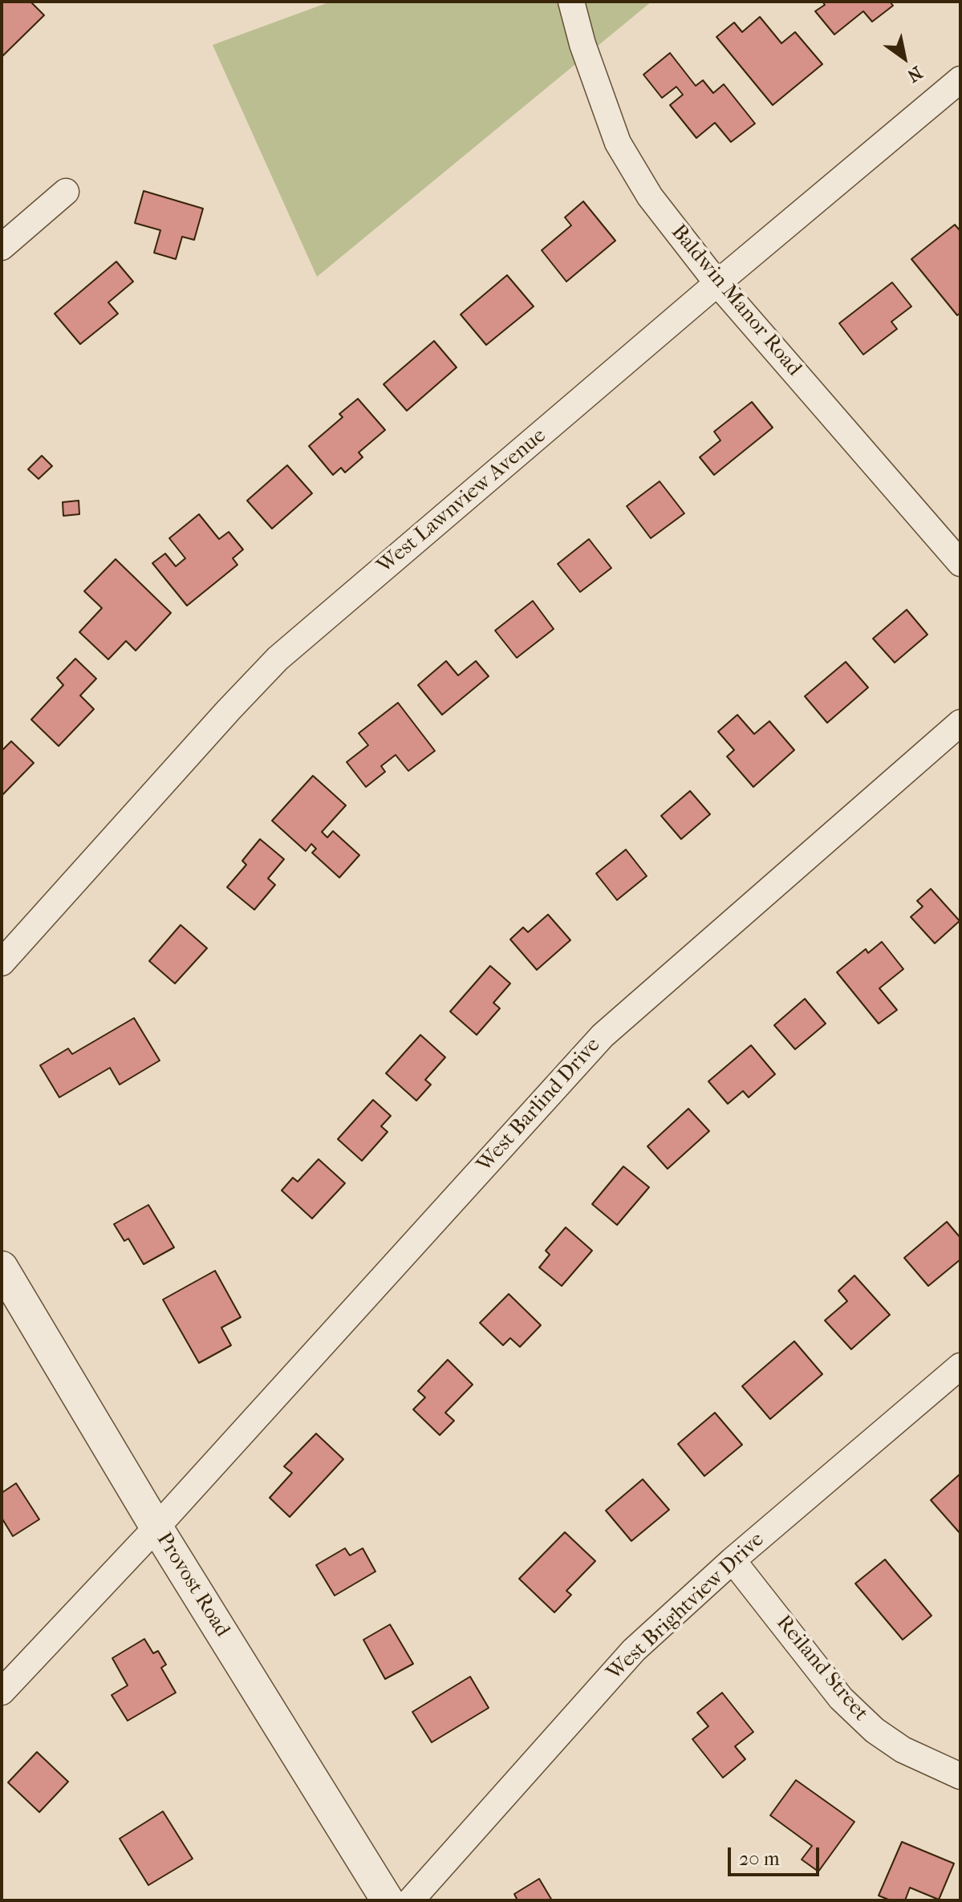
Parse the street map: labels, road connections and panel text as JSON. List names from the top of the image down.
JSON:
{
  "streets": {
    "street": [
      "Baldwin Manor Road",
      "West Lawnview Avenue",
      "West Barlind Drive",
      "Provost Road",
      "West Brightview Drive",
      "Reiland Street"
    ]
  },
  "crossings": [
    ["Baldwin Manor Road", "West Lawnview Avenue"],
    ["West Barlind Drive", "Provost Road"],
    ["West Brightview Drive", "Reiland Street"]
  ],
  "scale_bar": "20 m",
  "north": "bottom right"
}
